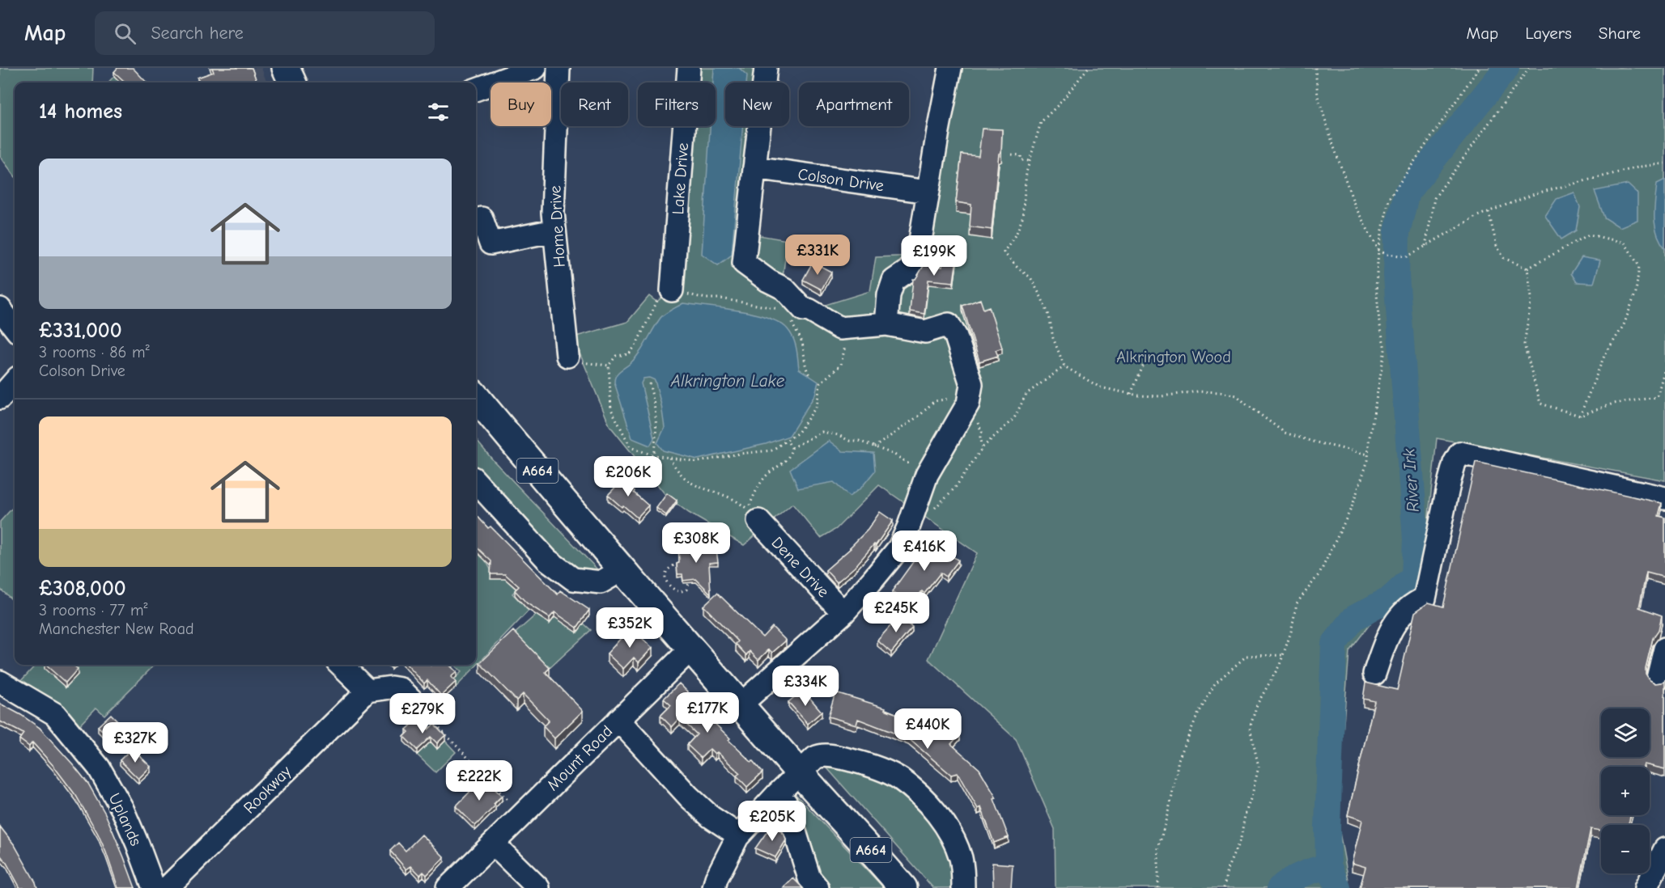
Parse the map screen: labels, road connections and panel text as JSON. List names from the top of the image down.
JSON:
{
  "streets": {
    "main road": ["A664"],
    "street": [
      "Lake Drive",
      "Colson Drive",
      "Home Drive",
      "Dene Drive",
      "Mount Road",
      "Rookway",
      "Uplands"
    ]
  },
  "crossings": [
    ["A664", "Mount Road"]
  ],
  "water": ["Alkrington Lake", "River Irk"],
  "parks": ["Alkrington Wood"],
  "page": {
    "header": "Map",
    "search": "Search here",
    "nav": ["Map", "Layers", "Share"],
    "chip": [
      "Buy",
      "Rent",
      "Filters",
      "New",
      "Apartment"
    ],
    "heading": "14 homes",
    "list": [
      {
        "name": "£331,000",
        "note": "3 rooms · 86 m² · Colson Drive"
      },
      {
        "name": "£308,000",
        "note": "3 rooms · 77 m² · Manchester New Road"
      }
    ],
    "price": [
      "£331K",
      "£199K",
      "£206K",
      "£308K",
      "£416K",
      "£245K",
      "£352K",
      "£334K",
      "£177K",
      "£279K",
      "£440K",
      "£327K",
      "£222K",
      "£205K"
    ],
    "map_buttons": ["+", "−"]
  }
}
